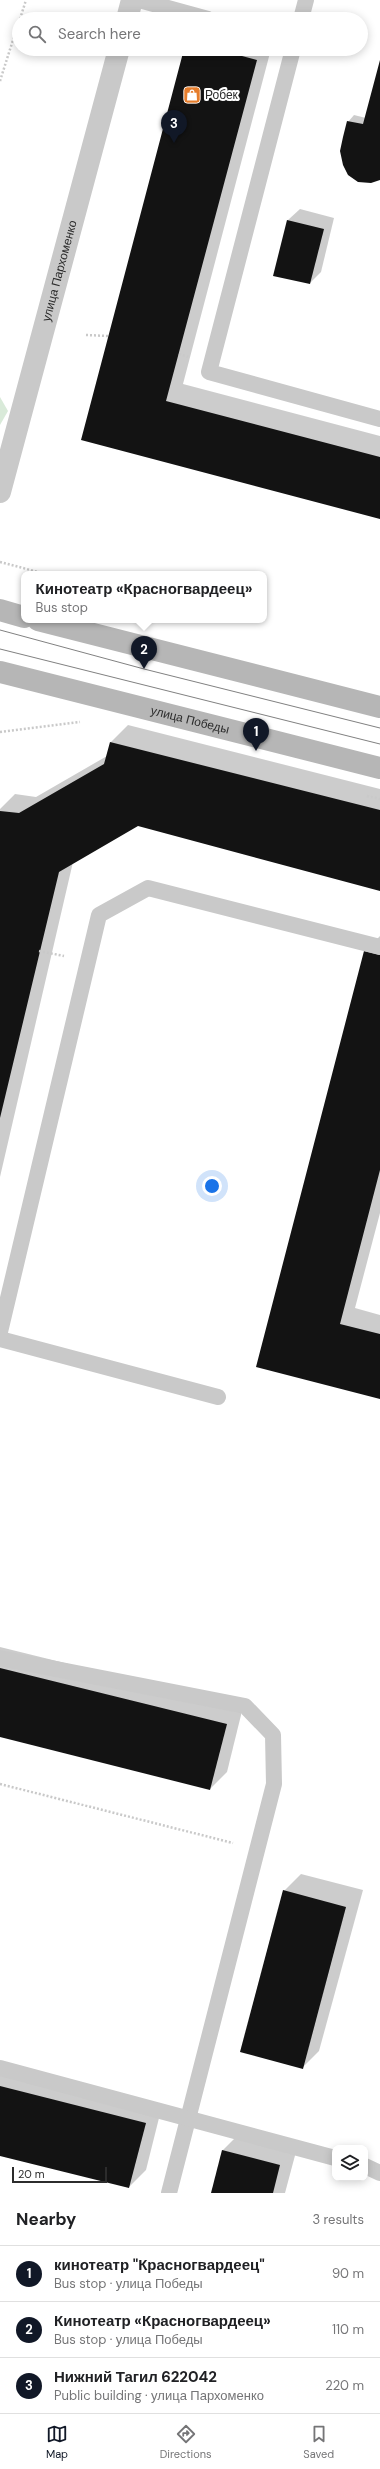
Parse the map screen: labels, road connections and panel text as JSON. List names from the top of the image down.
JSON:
{
  "streets": {
    "main road": ["улица Победы"],
    "street": ["улица Пархоменко"]
  },
  "places": {
    "shop": ["Робек"]
  },
  "scale_bar": "20 m",
  "page": {
    "search": "Search here",
    "pins": ["3", "2", "1"],
    "popup": ["Кинотеатр «Красногвардеец»", "Bus stop"],
    "scale": "20 m",
    "heading": ["Nearby", "3 results"],
    "list": [
      {
        "mark": "1",
        "name": "кинотеатр \"Красногвардеец\"",
        "note": "Bus stop · улица Победы",
        "value": "90 m"
      },
      {
        "mark": "2",
        "name": "Кинотеатр «Красногвардеец»",
        "note": "Bus stop · улица Победы",
        "value": "110 m"
      },
      {
        "mark": "3",
        "name": "Нижний Тагил 622042",
        "note": "Public building · улица Пархоменко",
        "value": "220 m"
      }
    ],
    "nav": ["Map", "Directions", "Saved"]
  }
}
